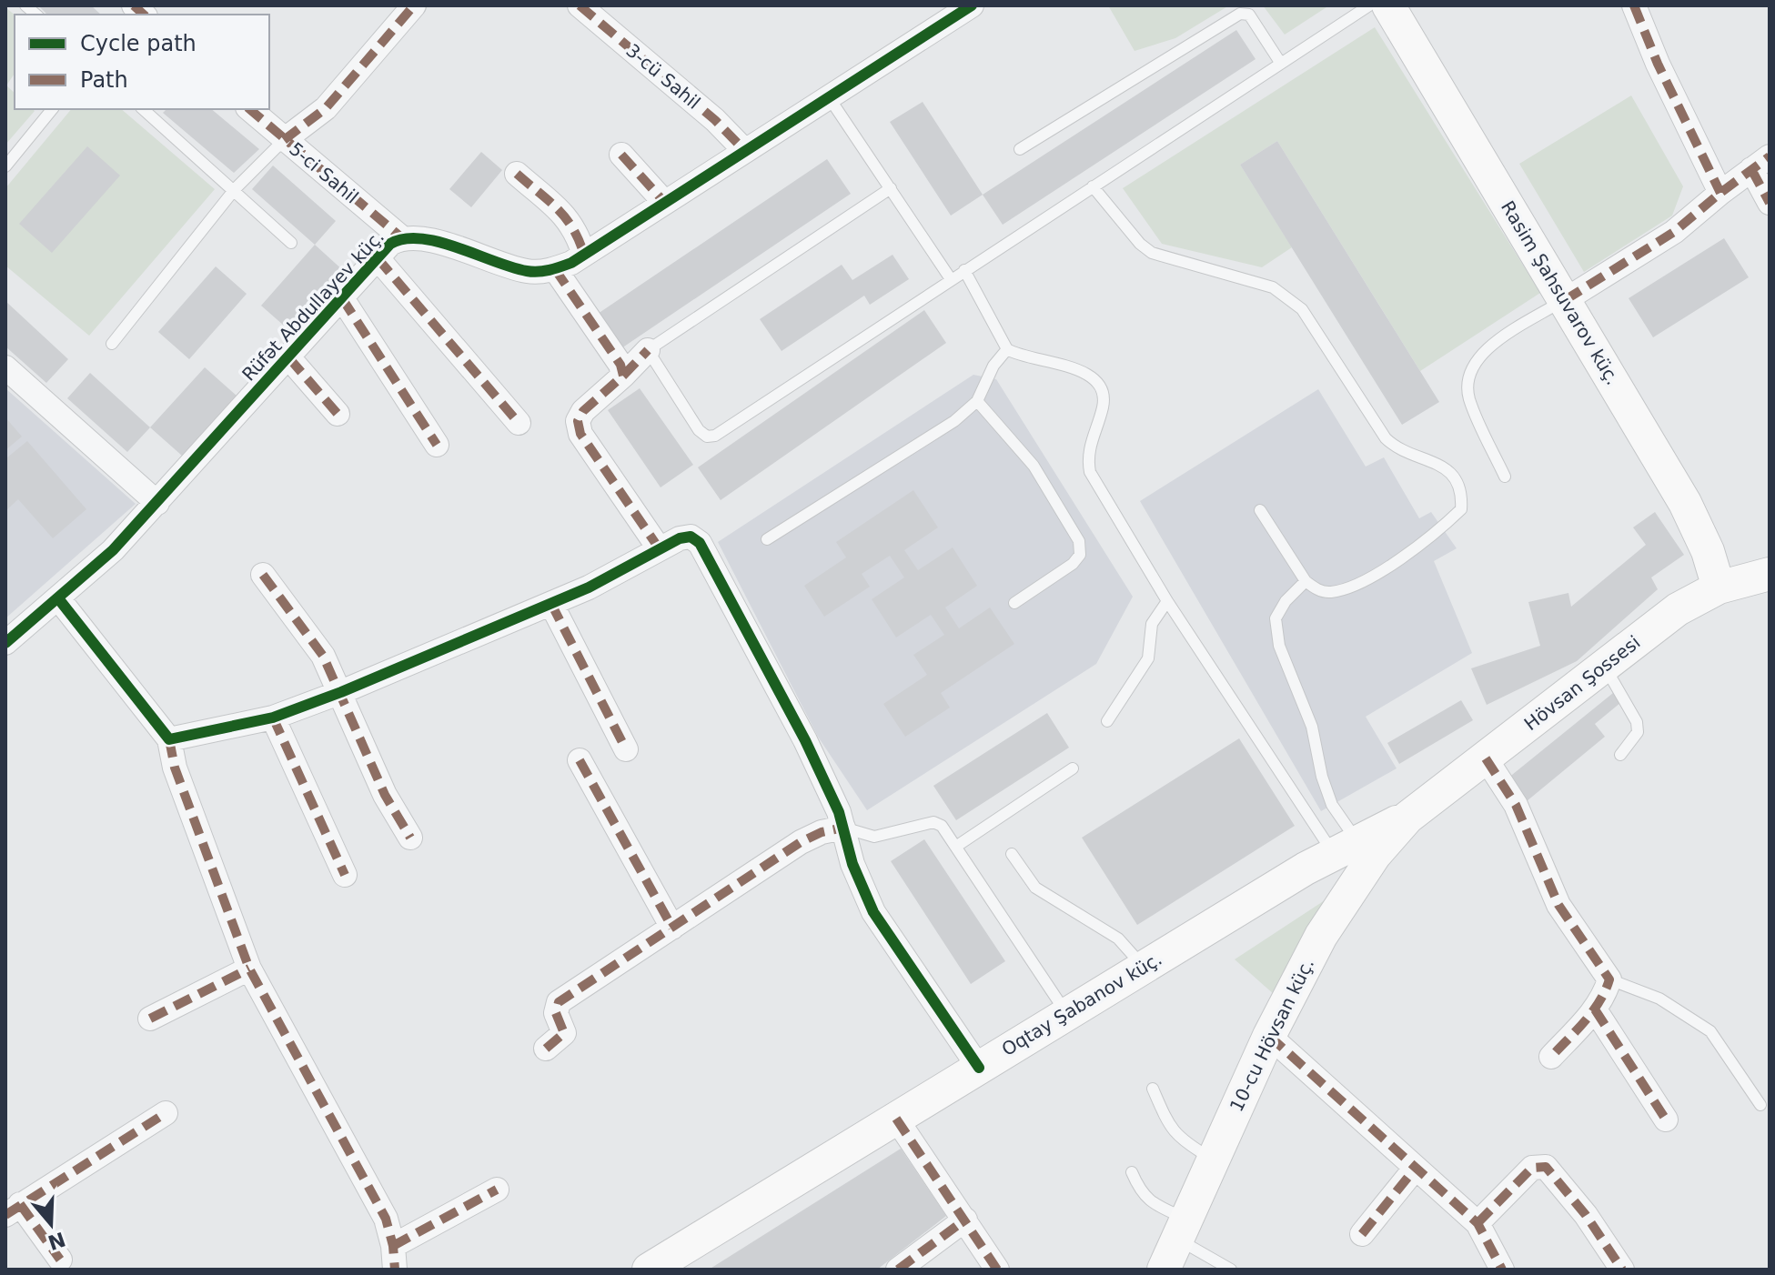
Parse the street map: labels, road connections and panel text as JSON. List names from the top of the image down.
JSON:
{
  "streets": {
    "street": [
      "3-cü Sahil",
      "5-ci Sahil",
      "Rasim Şahsuvarov küç.",
      "Rüfət Abdullayev küç.",
      "Hövsan Şossesi",
      "Oqtay Şabanov küç.",
      "10-cu Hövsan küç."
    ]
  },
  "crossings": [
    ["3-cü Sahil", "Rüfət Abdullayev küç."],
    ["5-ci Sahil", "Rüfət Abdullayev küç."],
    ["Rasim Şahsuvarov küç.", "Hövsan Şossesi"],
    ["Hövsan Şossesi", "Oqtay Şabanov küç."],
    ["Hövsan Şossesi", "10-cu Hövsan küç."],
    ["Oqtay Şabanov küç.", "10-cu Hövsan küç."]
  ],
  "legend": ["Cycle path", "Path"],
  "north": "bottom"
}
